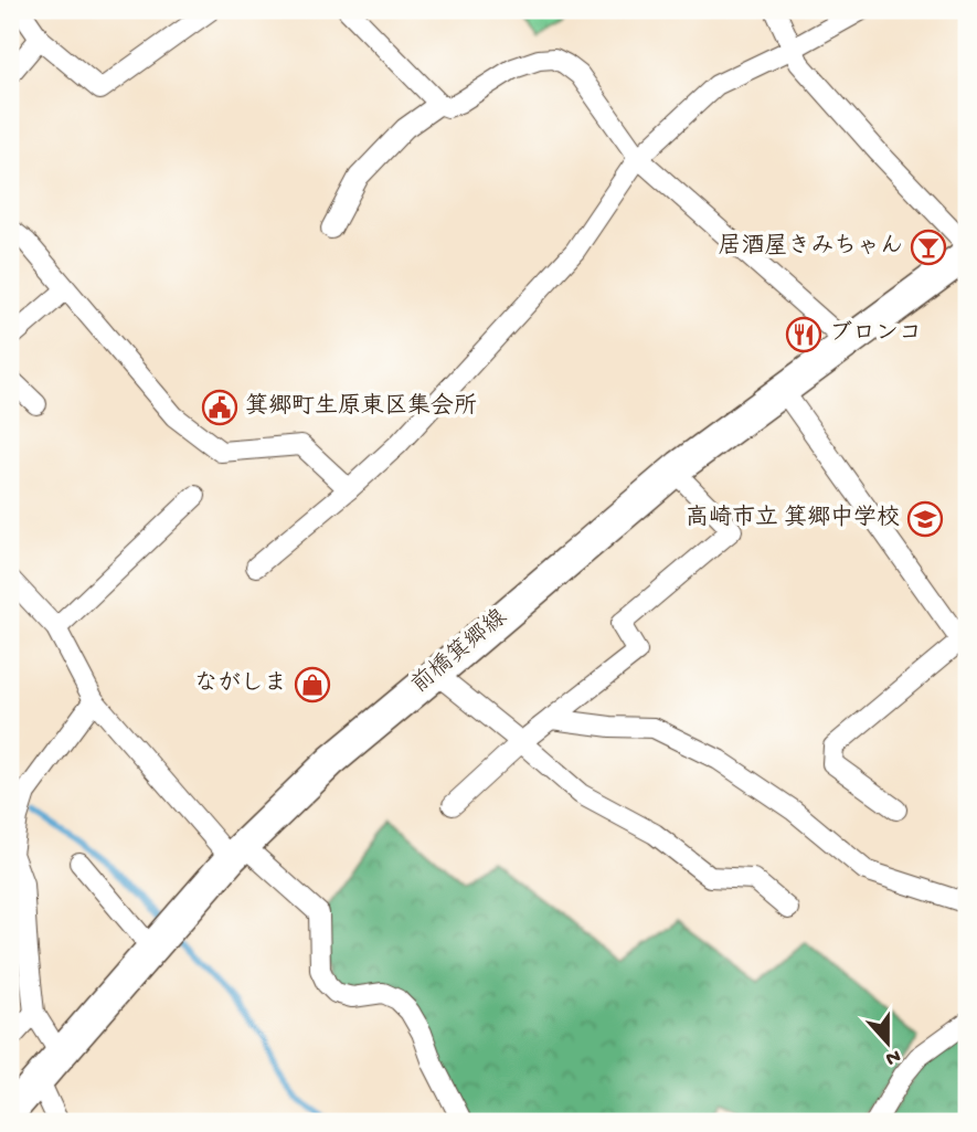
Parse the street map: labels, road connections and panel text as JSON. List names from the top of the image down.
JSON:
{
  "streets": {
    "main road": ["前橋箕郷線"]
  },
  "places": {
    "bar": ["居酒屋きみちゃん"],
    "restaurant": ["ブロンコ"],
    "public building": ["箕郷町生原東区集会所"],
    "school or university": ["高崎市立 箕郷中学校"],
    "shop": ["ながしま"]
  },
  "north": "bottom"
}
